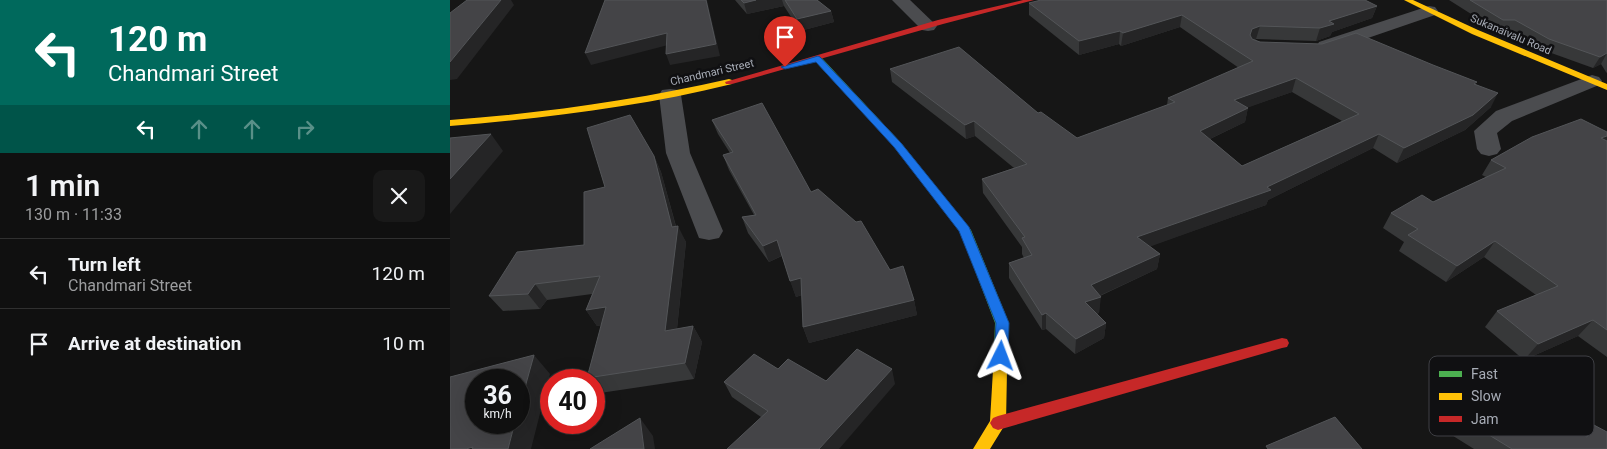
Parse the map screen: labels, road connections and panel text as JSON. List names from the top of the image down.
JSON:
{
  "streets": {
    "street": ["Sukanaivalu Road", "Chandmari Street"]
  },
  "legend": ["Fast", "Slow", "Jam"],
  "page": {
    "turn": ["120 m", "Chandmari Street"],
    "heading": ["1 min", "130 m · 11:33"],
    "list": [
      {
        "name": "Turn left",
        "note": "Chandmari Street",
        "value": "120 m"
      },
      {
        "name": "Arrive at destination",
        "value": "10 m"
      }
    ],
    "speed": "36 km/h",
    "limit": "40"
  }
}
